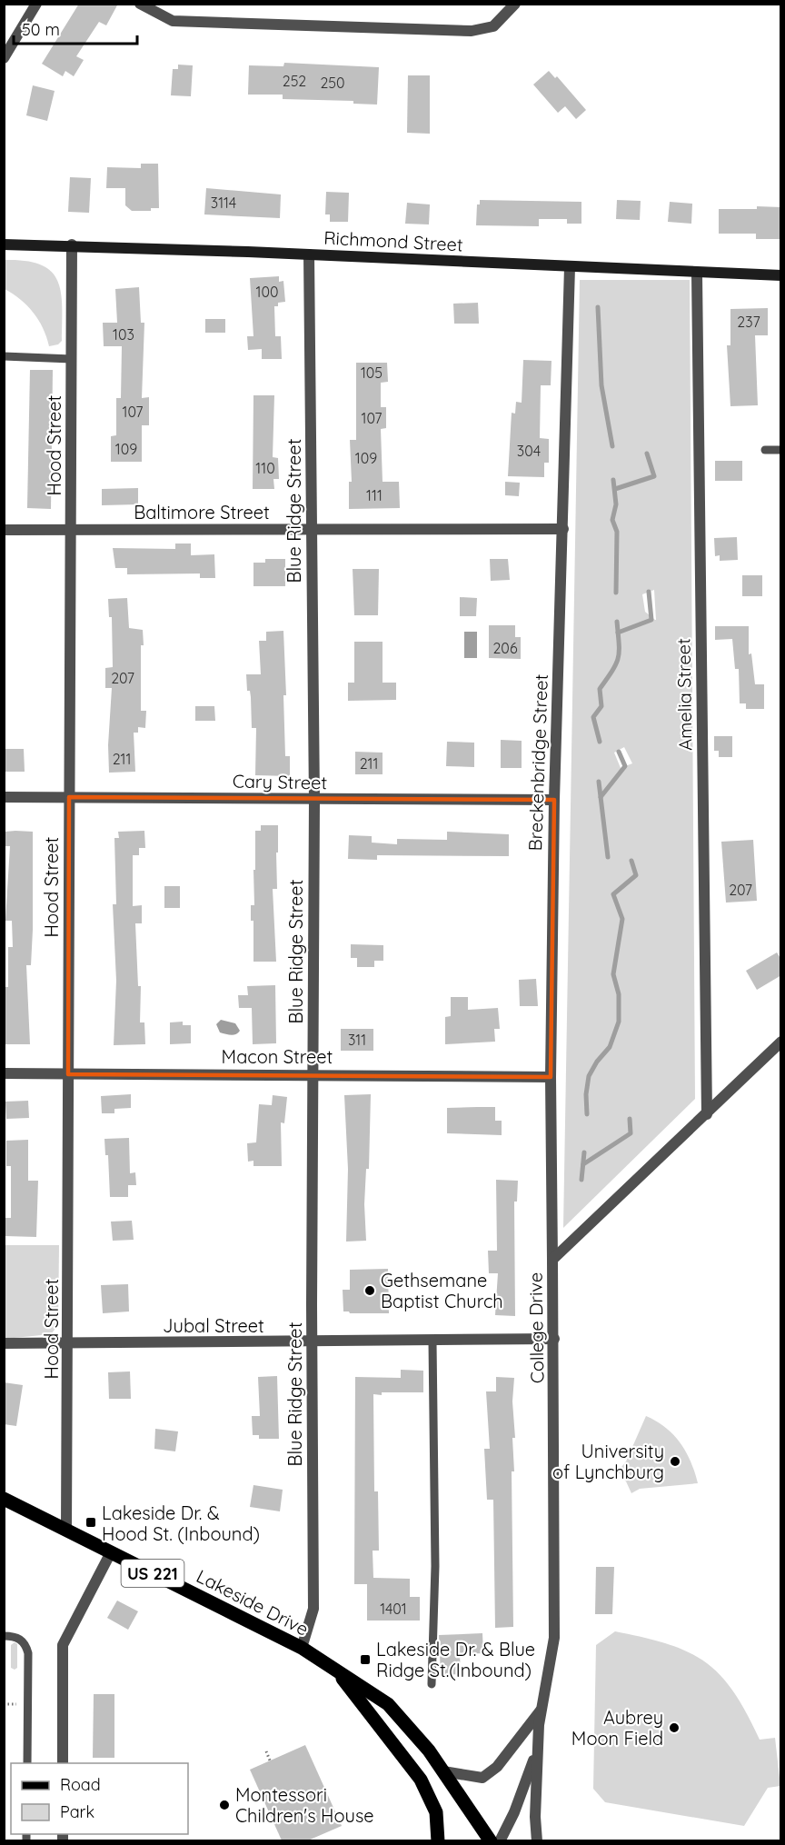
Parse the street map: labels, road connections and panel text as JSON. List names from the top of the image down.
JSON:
{
  "streets": {
    "main road": ["US 221", "Lakeside Drive"],
    "street": [
      "Richmond Street",
      "Hood Street",
      "Blue Ridge Street",
      "Baltimore Street",
      "Amelia Street",
      "Breckenbridge Street",
      "Cary Street",
      "Macon Street",
      "Jubal Street",
      "College Drive"
    ]
  },
  "crossings": [
    ["Richmond Street", "Hood Street"],
    ["Richmond Street", "Blue Ridge Street"],
    ["Richmond Street", "Amelia Street"],
    ["Richmond Street", "Breckenbridge Street"],
    ["Hood Street", "Baltimore Street"],
    ["Hood Street", "Cary Street"],
    ["Hood Street", "Macon Street"],
    ["Hood Street", "Jubal Street"],
    ["Hood Street", "Lakeside Drive"],
    ["Blue Ridge Street", "Baltimore Street"],
    ["Blue Ridge Street", "Cary Street"],
    ["Blue Ridge Street", "Macon Street"],
    ["Blue Ridge Street", "Jubal Street"],
    ["Blue Ridge Street", "Lakeside Drive"],
    ["Baltimore Street", "Breckenbridge Street"],
    ["Amelia Street", "College Drive"],
    ["Breckenbridge Street", "Cary Street"],
    ["Breckenbridge Street", "Macon Street"],
    ["Breckenbridge Street", "College Drive"],
    ["Jubal Street", "College Drive"],
    ["College Drive", "Lakeside Drive"]
  ],
  "places": {
    "other": [
      "Gethsemane Baptist Church",
      "University of Lynchburg",
      "Aubrey Moon Field",
      "Montessori Children's House"
    ],
    "transit": ["Lakeside Dr. & Hood St. (Inbound)", "Lakeside Dr. & Blue Ridge St.(Inbound)"]
  },
  "house_numbers": [
    "252",
    "250",
    "3114",
    "100",
    "237",
    "103",
    "105",
    "107",
    "107",
    "109",
    "304",
    "109",
    "110",
    "111",
    "206",
    "207",
    "211",
    "211",
    "207",
    "311",
    "1401"
  ],
  "legend": ["Road", "Park"],
  "scale_bar": "50 m"
}
